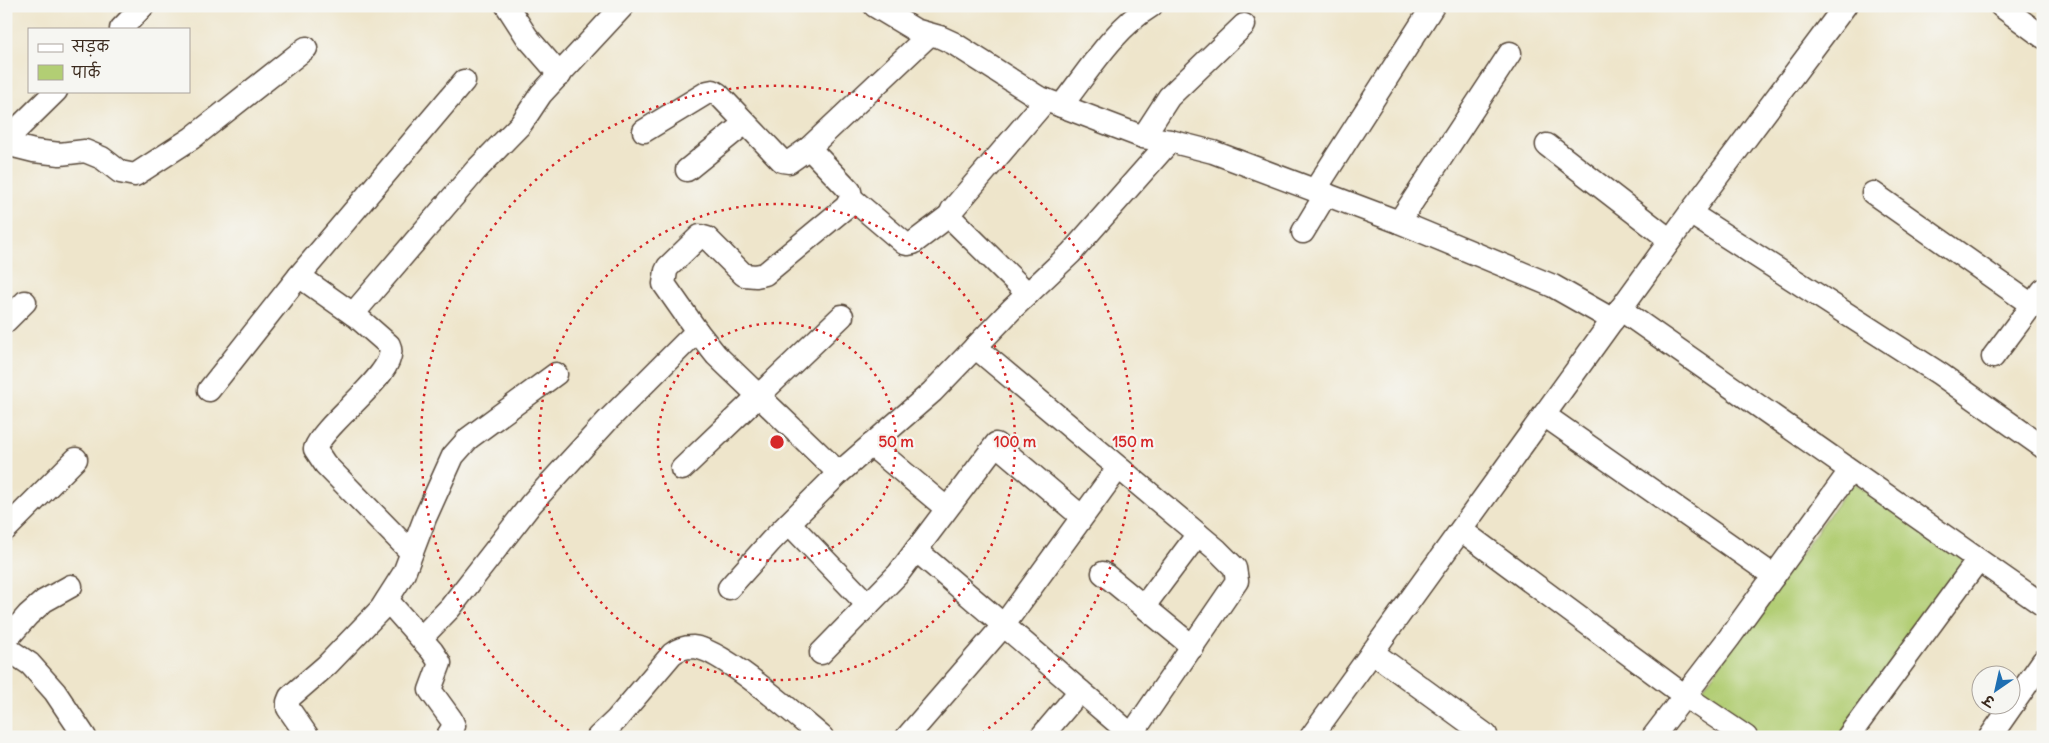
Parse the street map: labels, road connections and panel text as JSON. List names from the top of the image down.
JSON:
{
  "legend": ["सड़क", "पार्क"],
  "north": "bottom left",
  "rings": ["50 m", "100 m", "150 m"]
}
